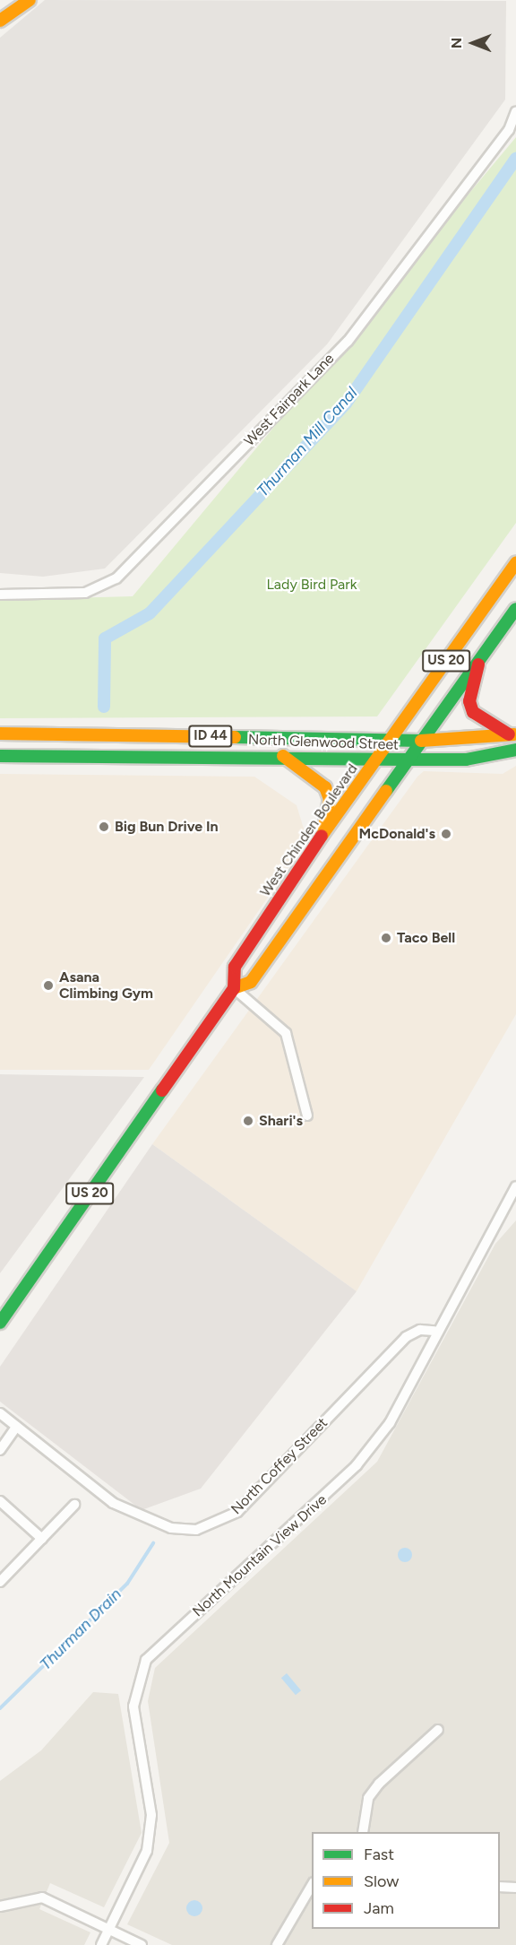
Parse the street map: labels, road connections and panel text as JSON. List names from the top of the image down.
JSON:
{
  "streets": {
    "main road": [
      "US 20",
      "ID 44",
      "North Glenwood Street",
      "West Chinden Boulevard"
    ],
    "street": ["West Fairpark Lane", "North Coffey Street", "North Mountain View Drive"]
  },
  "crossings": [
    ["North Glenwood Street", "West Chinden Boulevard"],
    ["North Coffey Street", "North Mountain View Drive"]
  ],
  "water": ["Thurman Mill Canal", "Thurman Drain"],
  "parks": ["Lady Bird Park"],
  "places": [
    "Big Bun Drive In",
    "McDonald's",
    "Taco Bell",
    "Asana Climbing Gym",
    "Shari's"
  ],
  "legend": ["Fast", "Slow", "Jam"],
  "north": "left"
}
